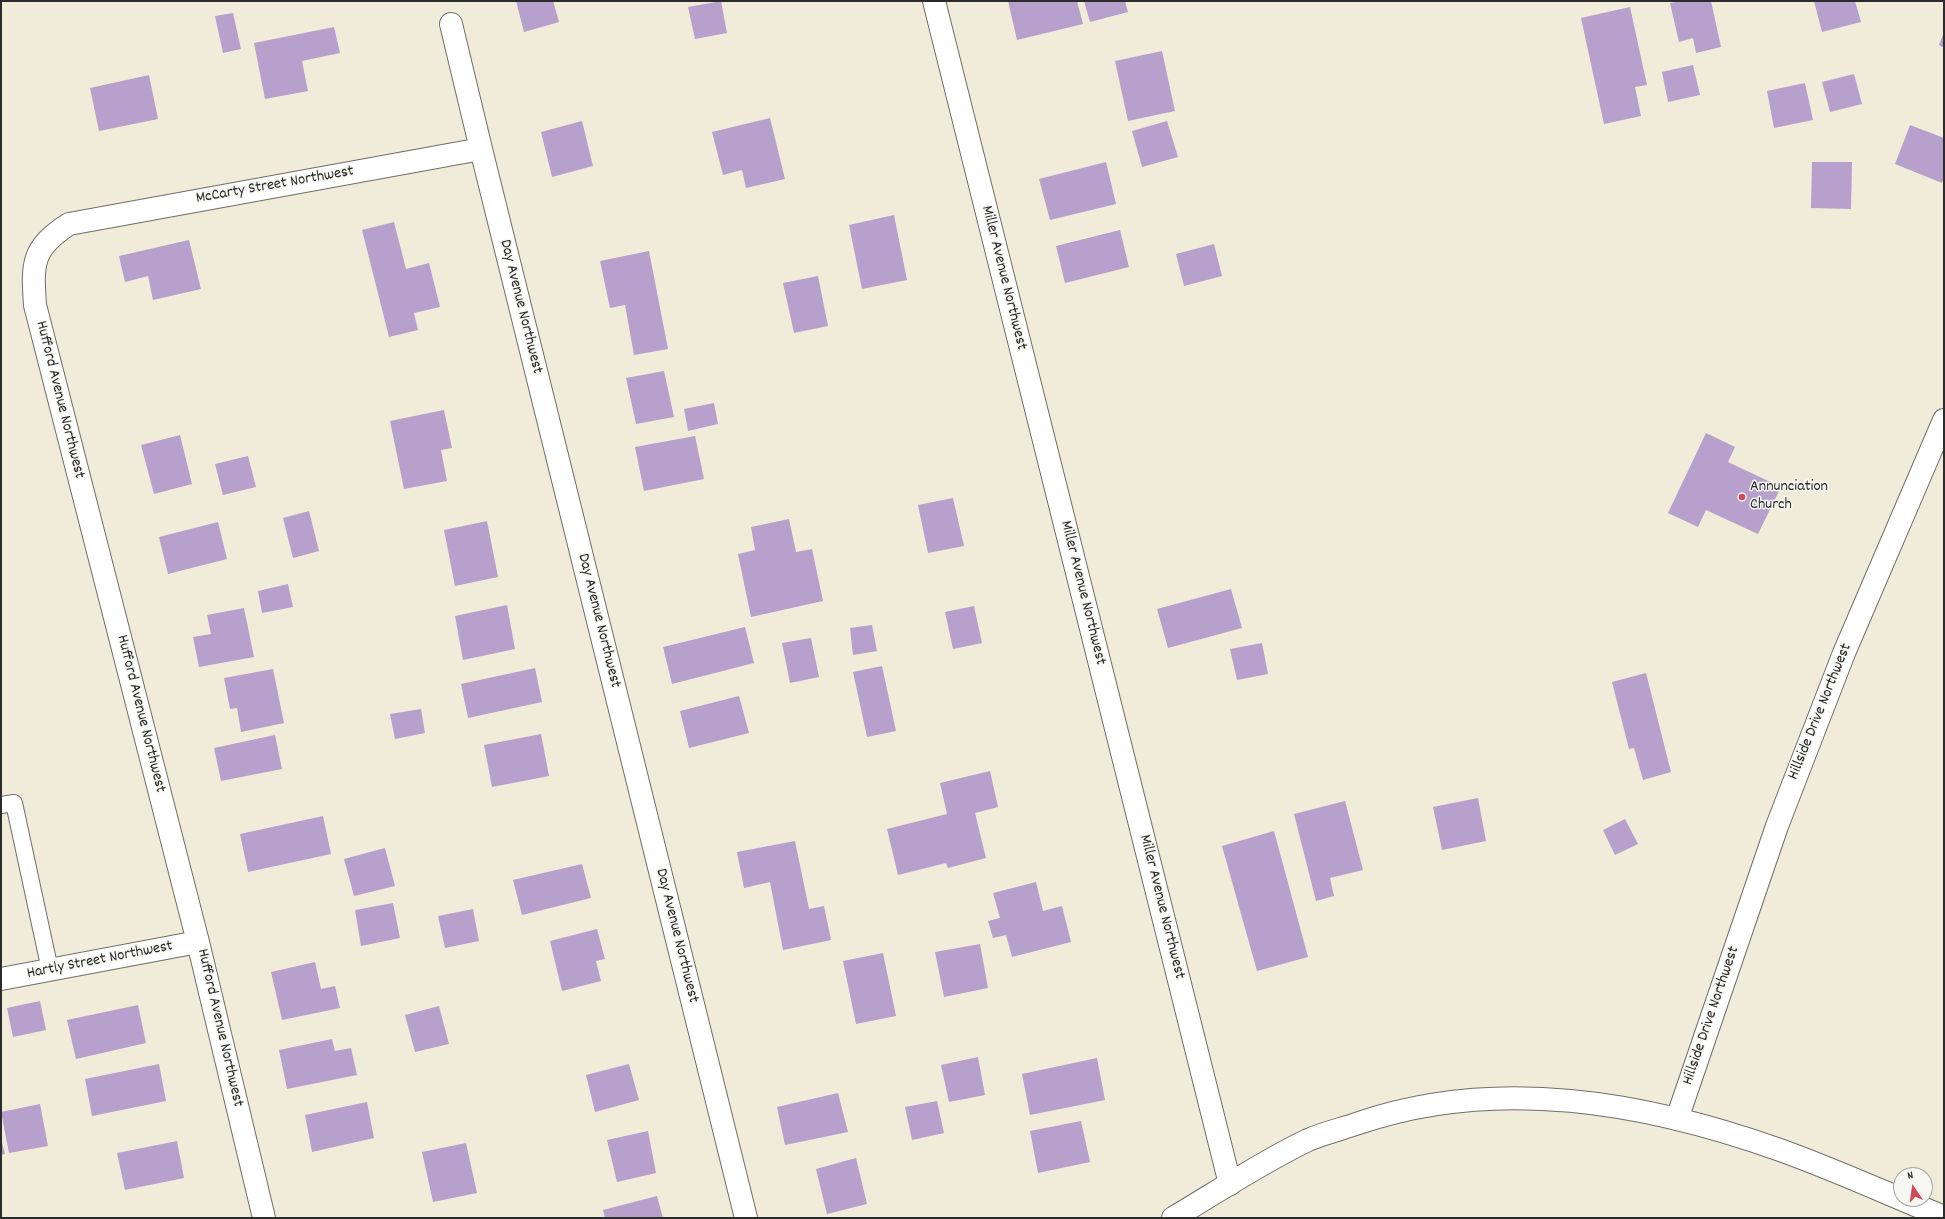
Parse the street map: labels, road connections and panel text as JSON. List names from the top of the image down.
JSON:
{
  "streets": {
    "street": [
      "McCarty Street Northwest",
      "Miller Avenue Northwest",
      "Day Avenue Northwest",
      "Hufford Avenue Northwest",
      "Hillside Drive Northwest",
      "Hartly Street Northwest"
    ]
  },
  "crossings": [
    ["McCarty Street Northwest", "Day Avenue Northwest"],
    ["McCarty Street Northwest", "Hufford Avenue Northwest"],
    ["Hufford Avenue Northwest", "Hartly Street Northwest"]
  ],
  "places": ["Annunciation Church"],
  "north": "top"
}
